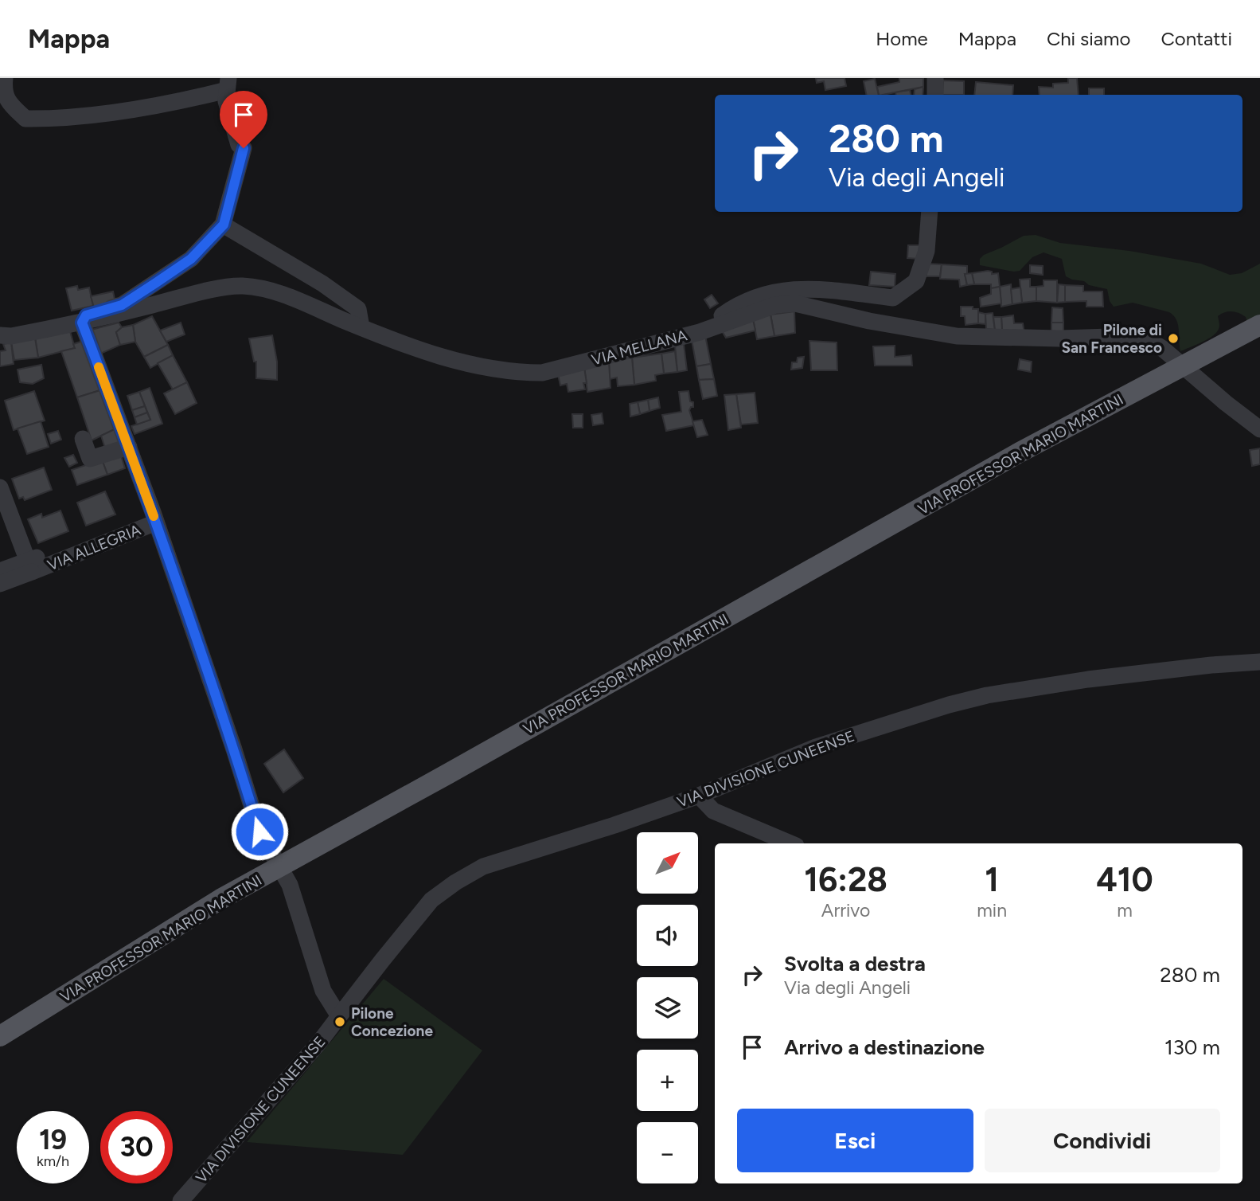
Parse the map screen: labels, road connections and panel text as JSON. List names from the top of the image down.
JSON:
{
  "streets": {
    "main road": ["VIA PROFESSOR MARIO MARTINI"],
    "street": ["VIA MELLANA", "VIA ALLEGRIA", "VIA DIVISIONE CUNEENSE"]
  },
  "places": ["Pilone di San Francesco", "Pilone Concezione"],
  "north": "top right",
  "page": {
    "header": "Mappa",
    "nav": [
      "Home",
      "Mappa",
      "Chi siamo",
      "Contatti"
    ],
    "turn": ["280 m", "Via degli Angeli"],
    "map_buttons": ["+", "−"],
    "eta": [
      "16:28",
      "Arrivo",
      "1",
      "min",
      "410",
      "m"
    ],
    "list": [
      {
        "name": "Svolta a destra",
        "note": "Via degli Angeli",
        "value": "280 m"
      },
      {
        "name": "Arrivo a destinazione",
        "value": "130 m"
      }
    ],
    "buttons": ["Esci", "Condividi"],
    "speed": "19 km/h",
    "limit": "30"
  }
}
